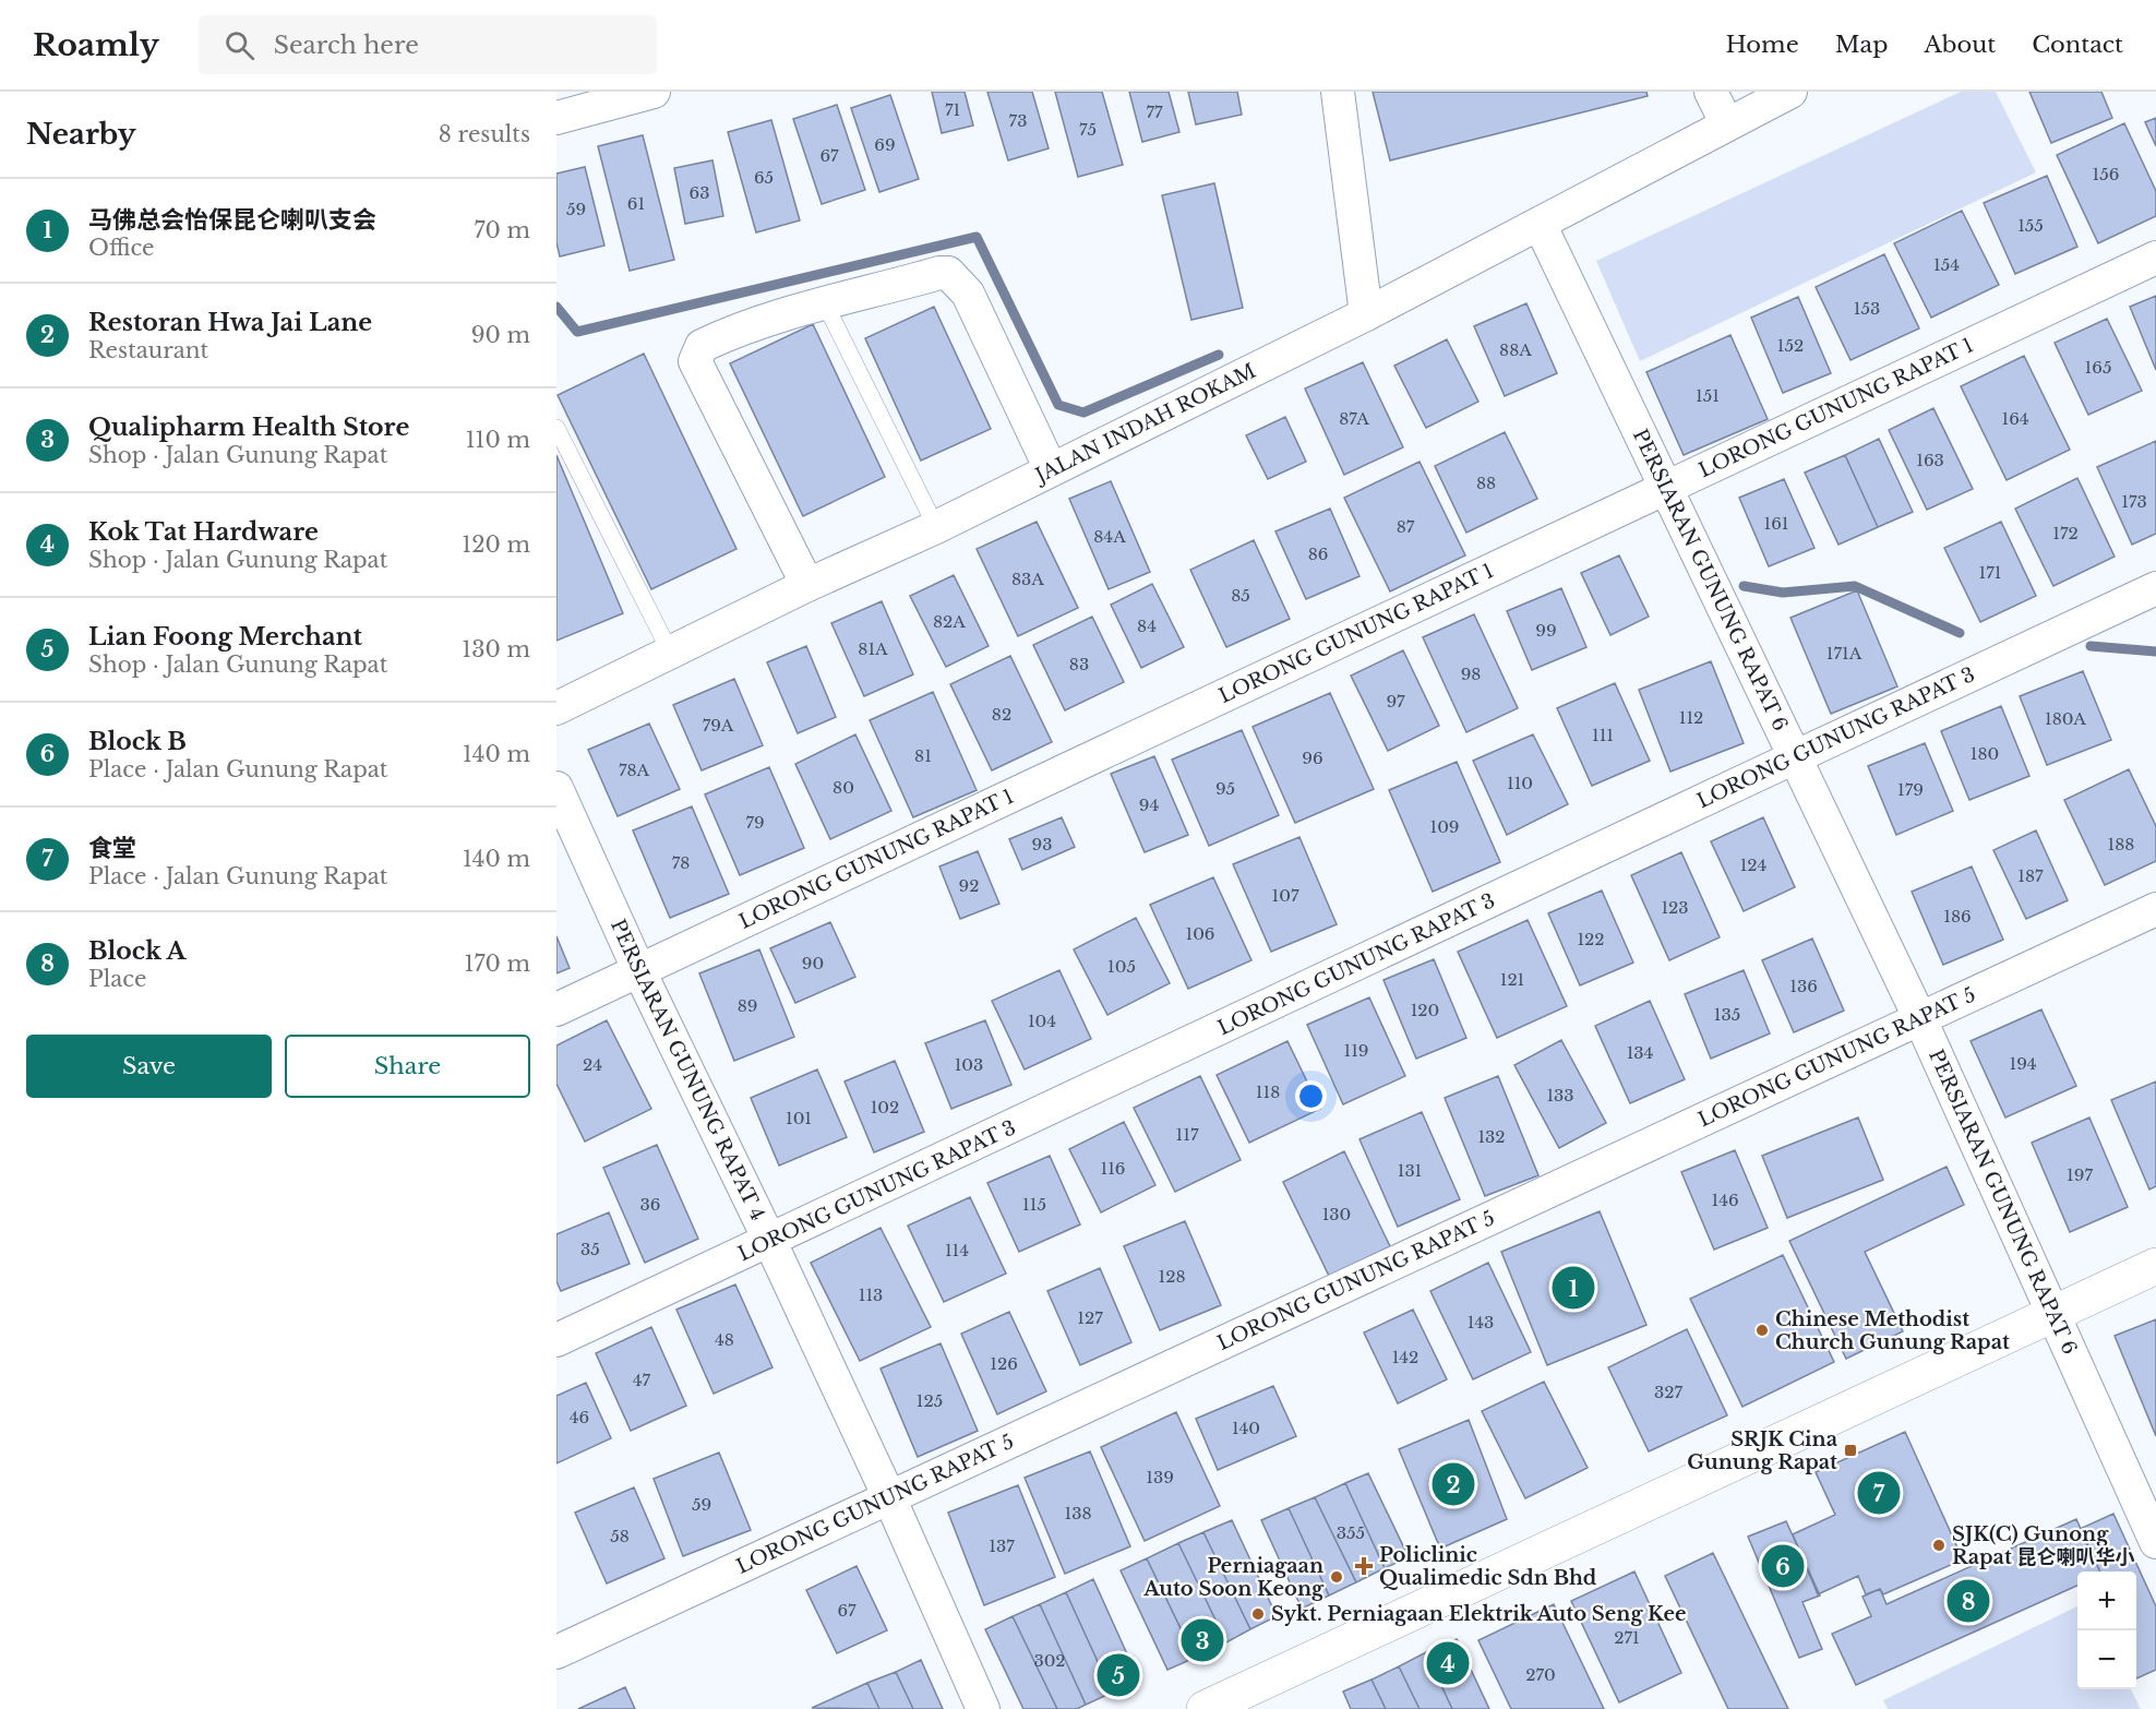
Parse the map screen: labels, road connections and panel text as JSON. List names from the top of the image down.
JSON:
{
  "streets": {
    "street": [
      "LORONG GUNUNG RAPAT 1",
      "JALAN INDAH ROKAM",
      "PERSIARAN GUNUNG RAPAT 6",
      "LORONG GUNUNG RAPAT 3",
      "LORONG GUNUNG RAPAT 5",
      "PERSIARAN GUNUNG RAPAT 4"
    ]
  },
  "crossings": [
    ["LORONG GUNUNG RAPAT 1", "PERSIARAN GUNUNG RAPAT 6"],
    ["LORONG GUNUNG RAPAT 1", "PERSIARAN GUNUNG RAPAT 4"],
    ["JALAN INDAH ROKAM", "PERSIARAN GUNUNG RAPAT 6"],
    ["PERSIARAN GUNUNG RAPAT 6", "LORONG GUNUNG RAPAT 3"],
    ["PERSIARAN GUNUNG RAPAT 6", "LORONG GUNUNG RAPAT 5"],
    ["LORONG GUNUNG RAPAT 3", "PERSIARAN GUNUNG RAPAT 4"],
    ["LORONG GUNUNG RAPAT 5", "PERSIARAN GUNUNG RAPAT 4"]
  ],
  "places": {
    "other": [
      "Chinese Methodist Church Gunung Rapat",
      "SJK(C) Gunong Rapat 昆仑喇叭华小",
      "Perniagaan Auto Soon Keong",
      "Sykt. Perniagaan Elektrik Auto Seng Kee"
    ],
    "transit": ["SRJK Cina Gunung Rapat"],
    "health": ["Policlinic Qualimedic Sdn Bhd"]
  },
  "house_numbers": [
    "71",
    "77",
    "73",
    "75",
    "69",
    "67",
    "156",
    "65",
    "63",
    "61",
    "59",
    "155",
    "154",
    "153",
    "152",
    "88A",
    "165",
    "151",
    "87A",
    "164",
    "163",
    "88",
    "173",
    "161",
    "87",
    "172",
    "84A",
    "86",
    "171",
    "83A",
    "85",
    "82A",
    "84",
    "99",
    "81A",
    "171A",
    "83",
    "98",
    "97",
    "82",
    "112",
    "180A",
    "79A",
    "111",
    "180",
    "81",
    "96",
    "78A",
    "110",
    "80",
    "95",
    "179",
    "94",
    "79",
    "109",
    "93",
    "188",
    "78",
    "124",
    "187",
    "92",
    "107",
    "123",
    "186",
    "106",
    "122",
    "90",
    "105",
    "121",
    "136",
    "89",
    "120",
    "135",
    "104",
    "119",
    "134",
    "194",
    "24",
    "103",
    "118",
    "133",
    "102",
    "101",
    "117",
    "132",
    "116",
    "131",
    "197",
    "146",
    "36",
    "115",
    "130",
    "35",
    "114",
    "128",
    "113",
    "127",
    "143",
    "48",
    "142",
    "126",
    "47",
    "327",
    "125",
    "46",
    "140",
    "139",
    "59",
    "138",
    "355",
    "58",
    "137",
    "67",
    "271",
    "302",
    "270"
  ],
  "page": {
    "header": "Roamly",
    "search": "Search here",
    "nav": [
      "Home",
      "Map",
      "About",
      "Contact"
    ],
    "heading": ["Nearby", "8 results"],
    "list": [
      {
        "mark": "1",
        "name": "马佛总会怡保昆仑喇叭支会",
        "note": "Office",
        "value": "70 m"
      },
      {
        "mark": "2",
        "name": "Restoran Hwa Jai Lane",
        "note": "Restaurant",
        "value": "90 m"
      },
      {
        "mark": "3",
        "name": "Qualipharm Health Store",
        "note": "Shop · Jalan Gunung Rapat",
        "value": "110 m"
      },
      {
        "mark": "4",
        "name": "Kok Tat Hardware",
        "note": "Shop · Jalan Gunung Rapat",
        "value": "120 m"
      },
      {
        "mark": "5",
        "name": "Lian Foong Merchant",
        "note": "Shop · Jalan Gunung Rapat",
        "value": "130 m"
      },
      {
        "mark": "6",
        "name": "Block B",
        "note": "Place · Jalan Gunung Rapat",
        "value": "140 m"
      },
      {
        "mark": "7",
        "name": "食堂",
        "note": "Place · Jalan Gunung Rapat",
        "value": "140 m"
      },
      {
        "mark": "8",
        "name": "Block A",
        "note": "Place",
        "value": "170 m"
      }
    ],
    "buttons": ["Save", "Share"],
    "pins": [
      "1",
      "2",
      "7",
      "6",
      "8",
      "3",
      "4",
      "5"
    ],
    "map_buttons": ["+", "−"]
  }
}
